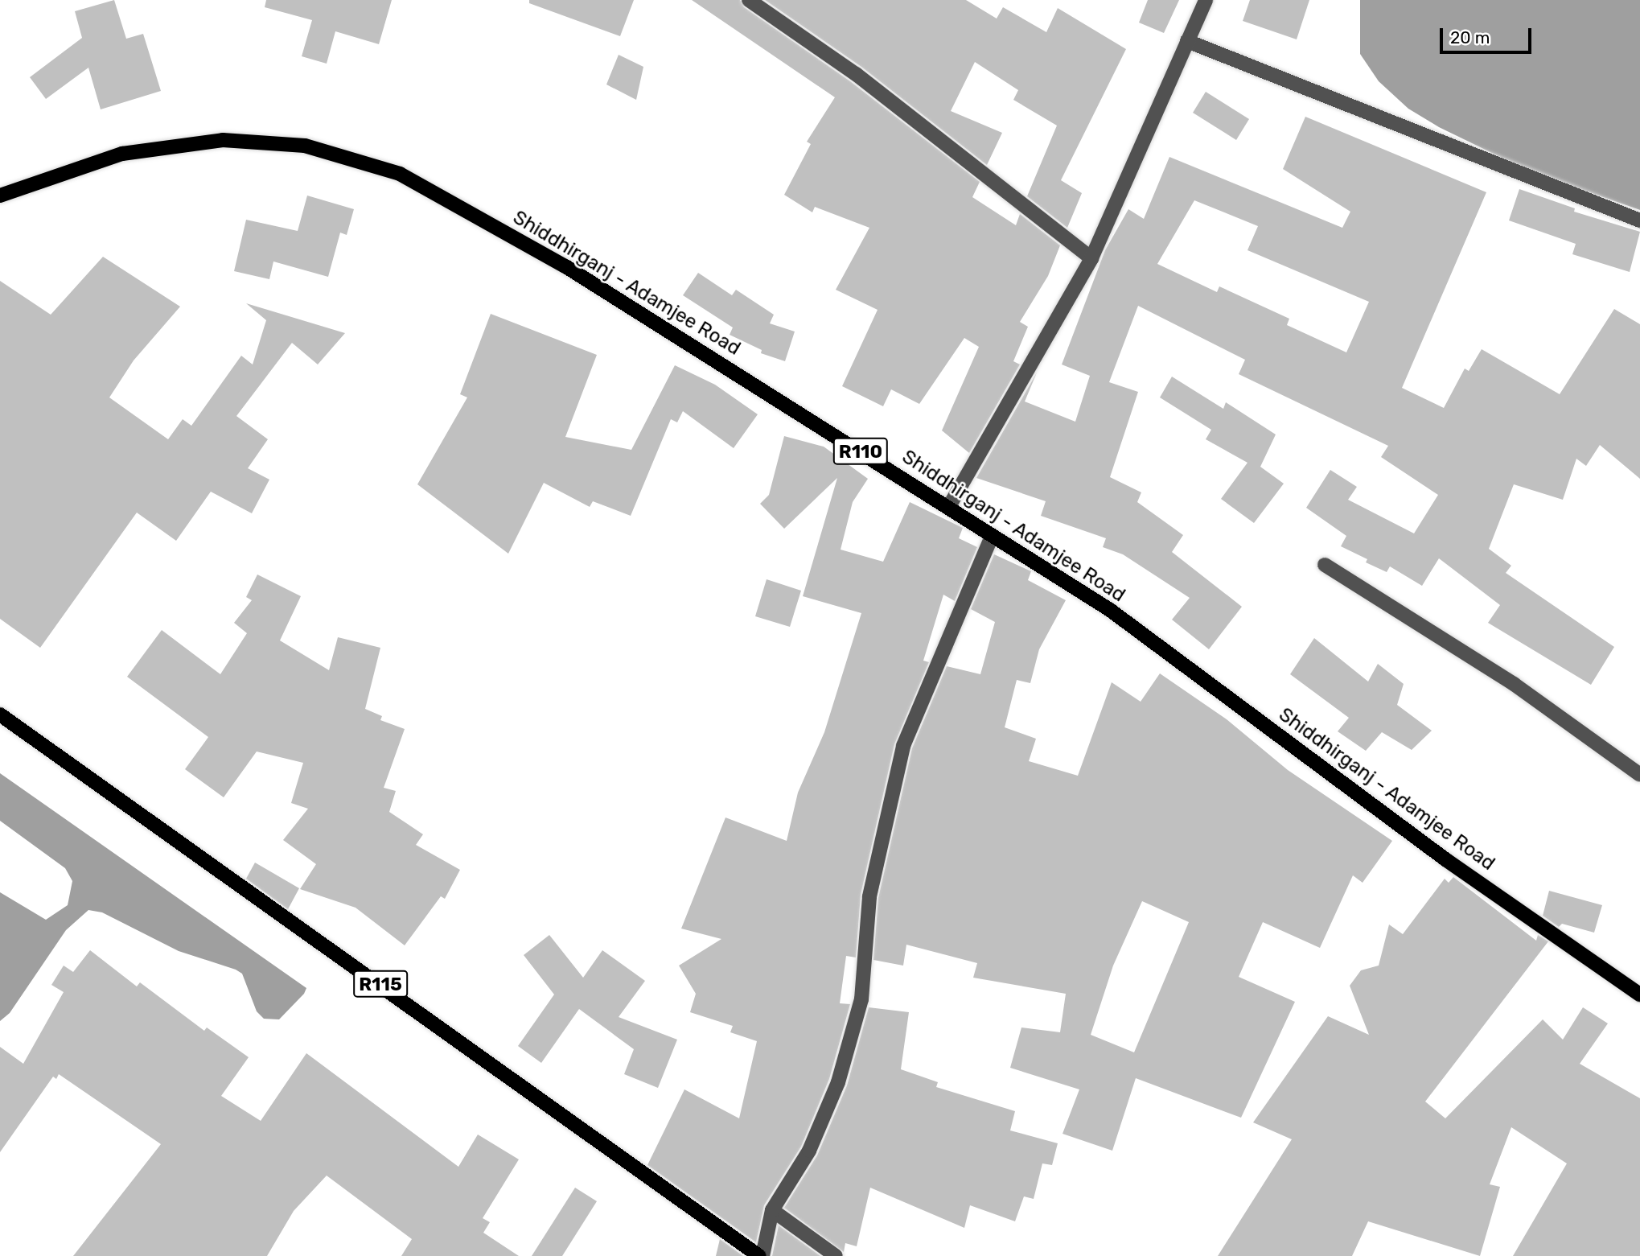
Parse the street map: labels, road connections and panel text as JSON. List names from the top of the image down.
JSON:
{
  "streets": {
    "main road": ["Shiddhirganj - Adamjee Road", "R110", "R115"]
  },
  "scale_bar": "20 m"
}
